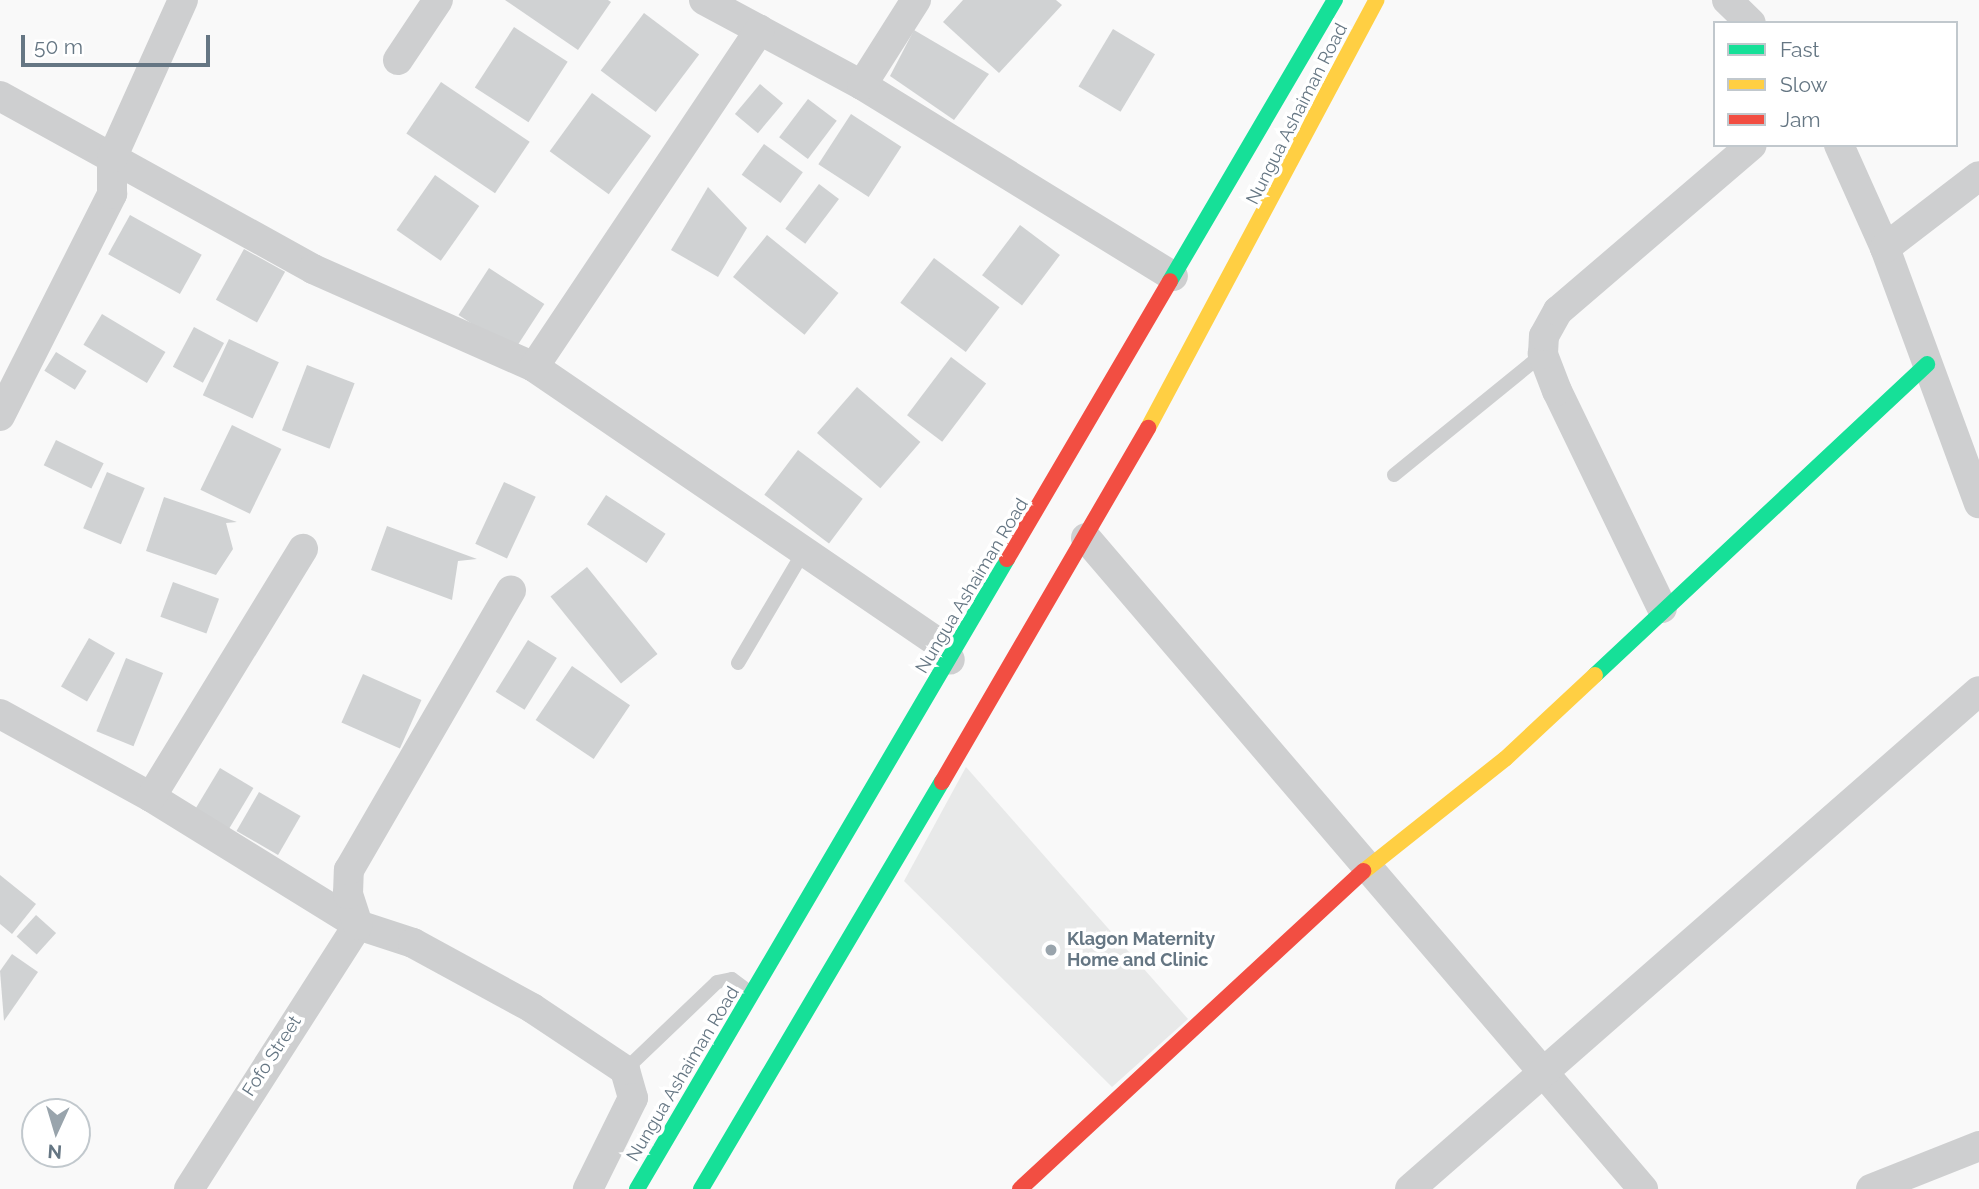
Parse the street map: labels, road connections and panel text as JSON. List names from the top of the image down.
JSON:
{
  "streets": {
    "main road": ["Nungua Ashaiman Road"],
    "street": ["Fofo Street"]
  },
  "places": ["Klagon Maternity Home and Clinic"],
  "legend": ["Fast", "Slow", "Jam"],
  "scale_bar": "50 m",
  "north": "bottom"
}
